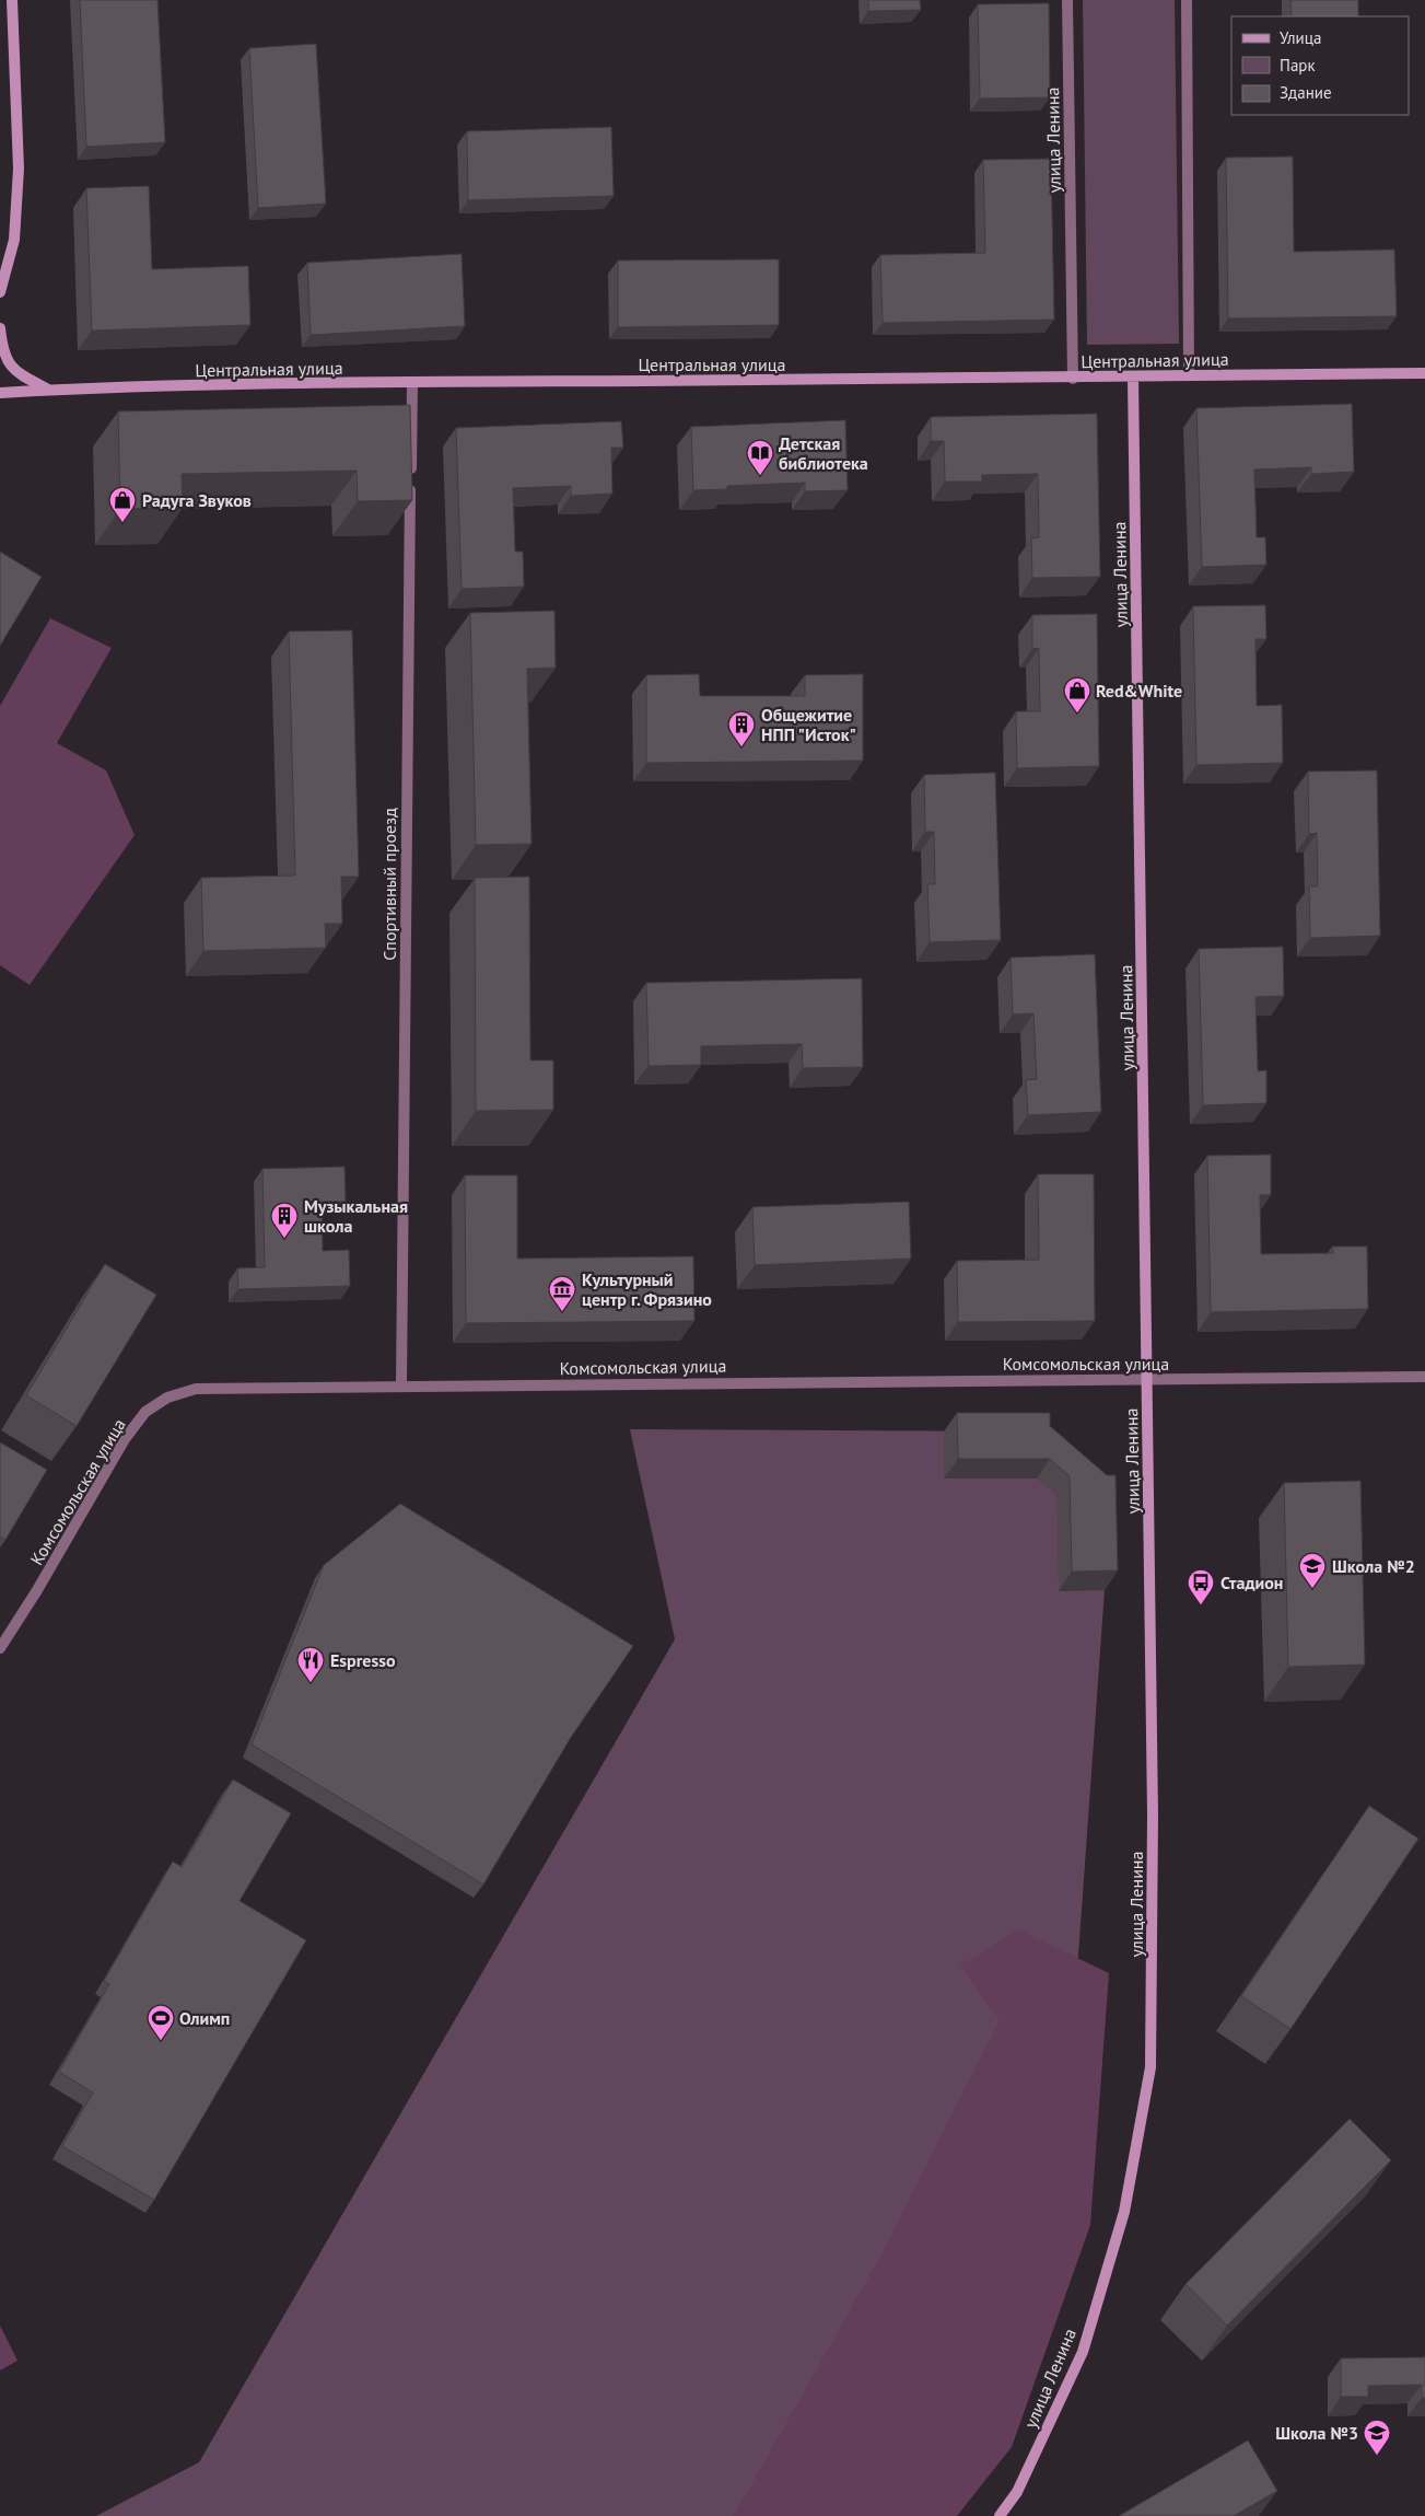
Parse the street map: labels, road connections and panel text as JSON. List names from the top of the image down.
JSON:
{
  "streets": {
    "street": [
      "улица Ленина",
      "Центральная улица",
      "Спортивный проезд",
      "Комсомольская улица"
    ]
  },
  "crossings": [
    ["улица Ленина", "Центральная улица"],
    ["улица Ленина", "Комсомольская улица"],
    ["Центральная улица", "Спортивный проезд"],
    ["Спортивный проезд", "Комсомольская улица"]
  ],
  "places": {
    "library": ["Детская библиотека"],
    "shop": ["Радуга Звуков", "Red&White"],
    "building": ["Общежитие НПП \"Исток\"", "Музыкальная школа"],
    "museum": ["Культурный центр г. Фрязино"],
    "school or university": ["Школа №2", "Школа №3"],
    "bus stop": ["Стадион"],
    "restaurant": ["Espresso"],
    "sports": ["Олимп"]
  },
  "legend": ["Улица", "Парк", "Здание"]
}
